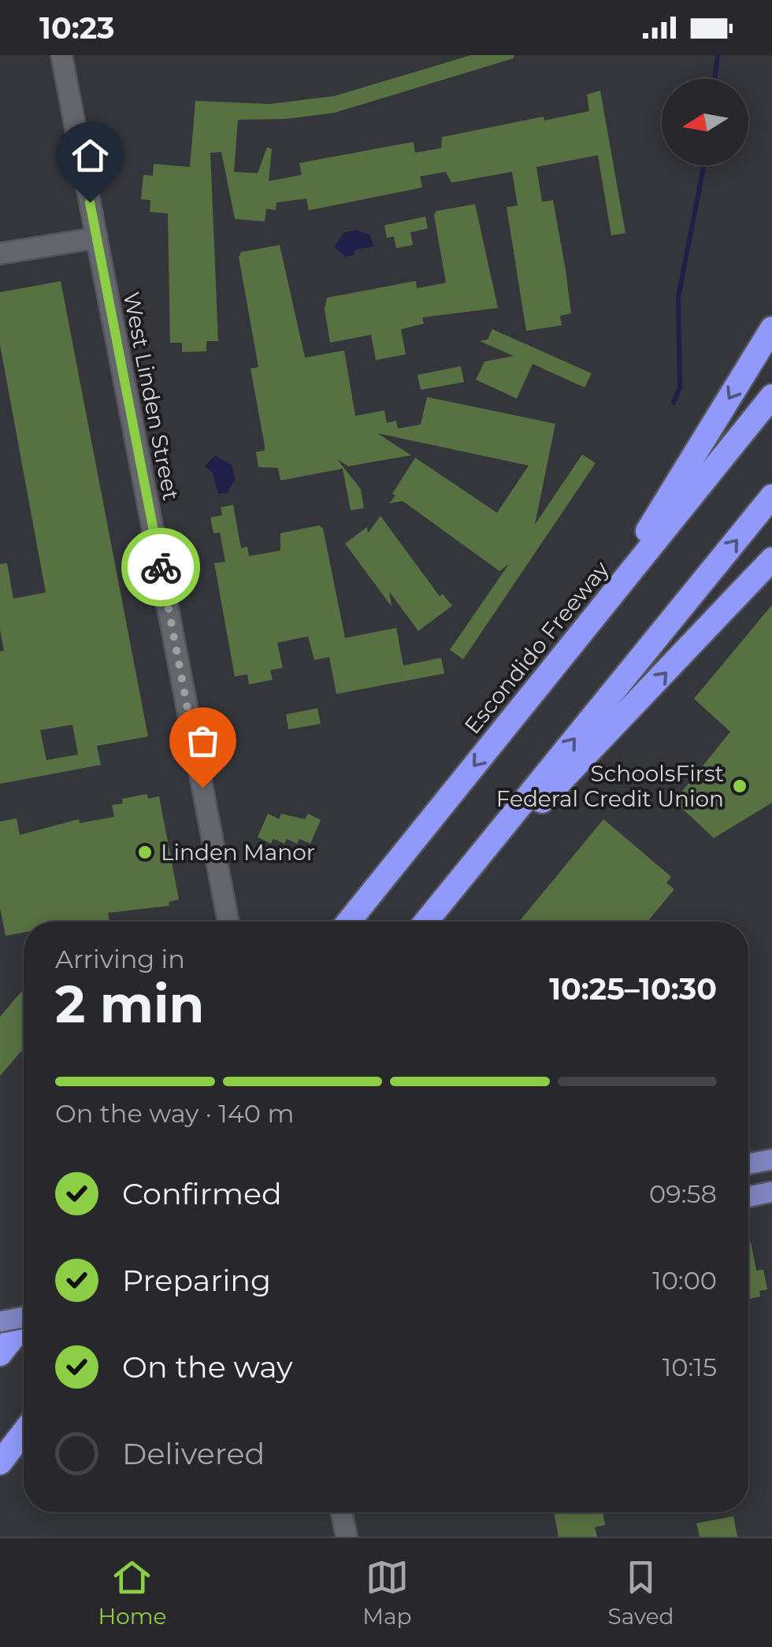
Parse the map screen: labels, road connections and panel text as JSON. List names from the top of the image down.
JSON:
{
  "streets": {
    "highway": ["Escondido Freeway"],
    "street": ["West Linden Street"]
  },
  "places": ["SchoolsFirst Federal Credit Union", "Linden Manor"],
  "north": "left",
  "page": {
    "status": "10:23",
    "heading": ["2 min", "Arriving in", "10:25–10:30"],
    "bar": "On the way · 140 m",
    "list": [
      ["Confirmed", "09:58"],
      ["Preparing", "10:00"],
      ["On the way", "10:15"],
      "Delivered"
    ],
    "tabs": ["Home", "Map", "Saved"]
  }
}
